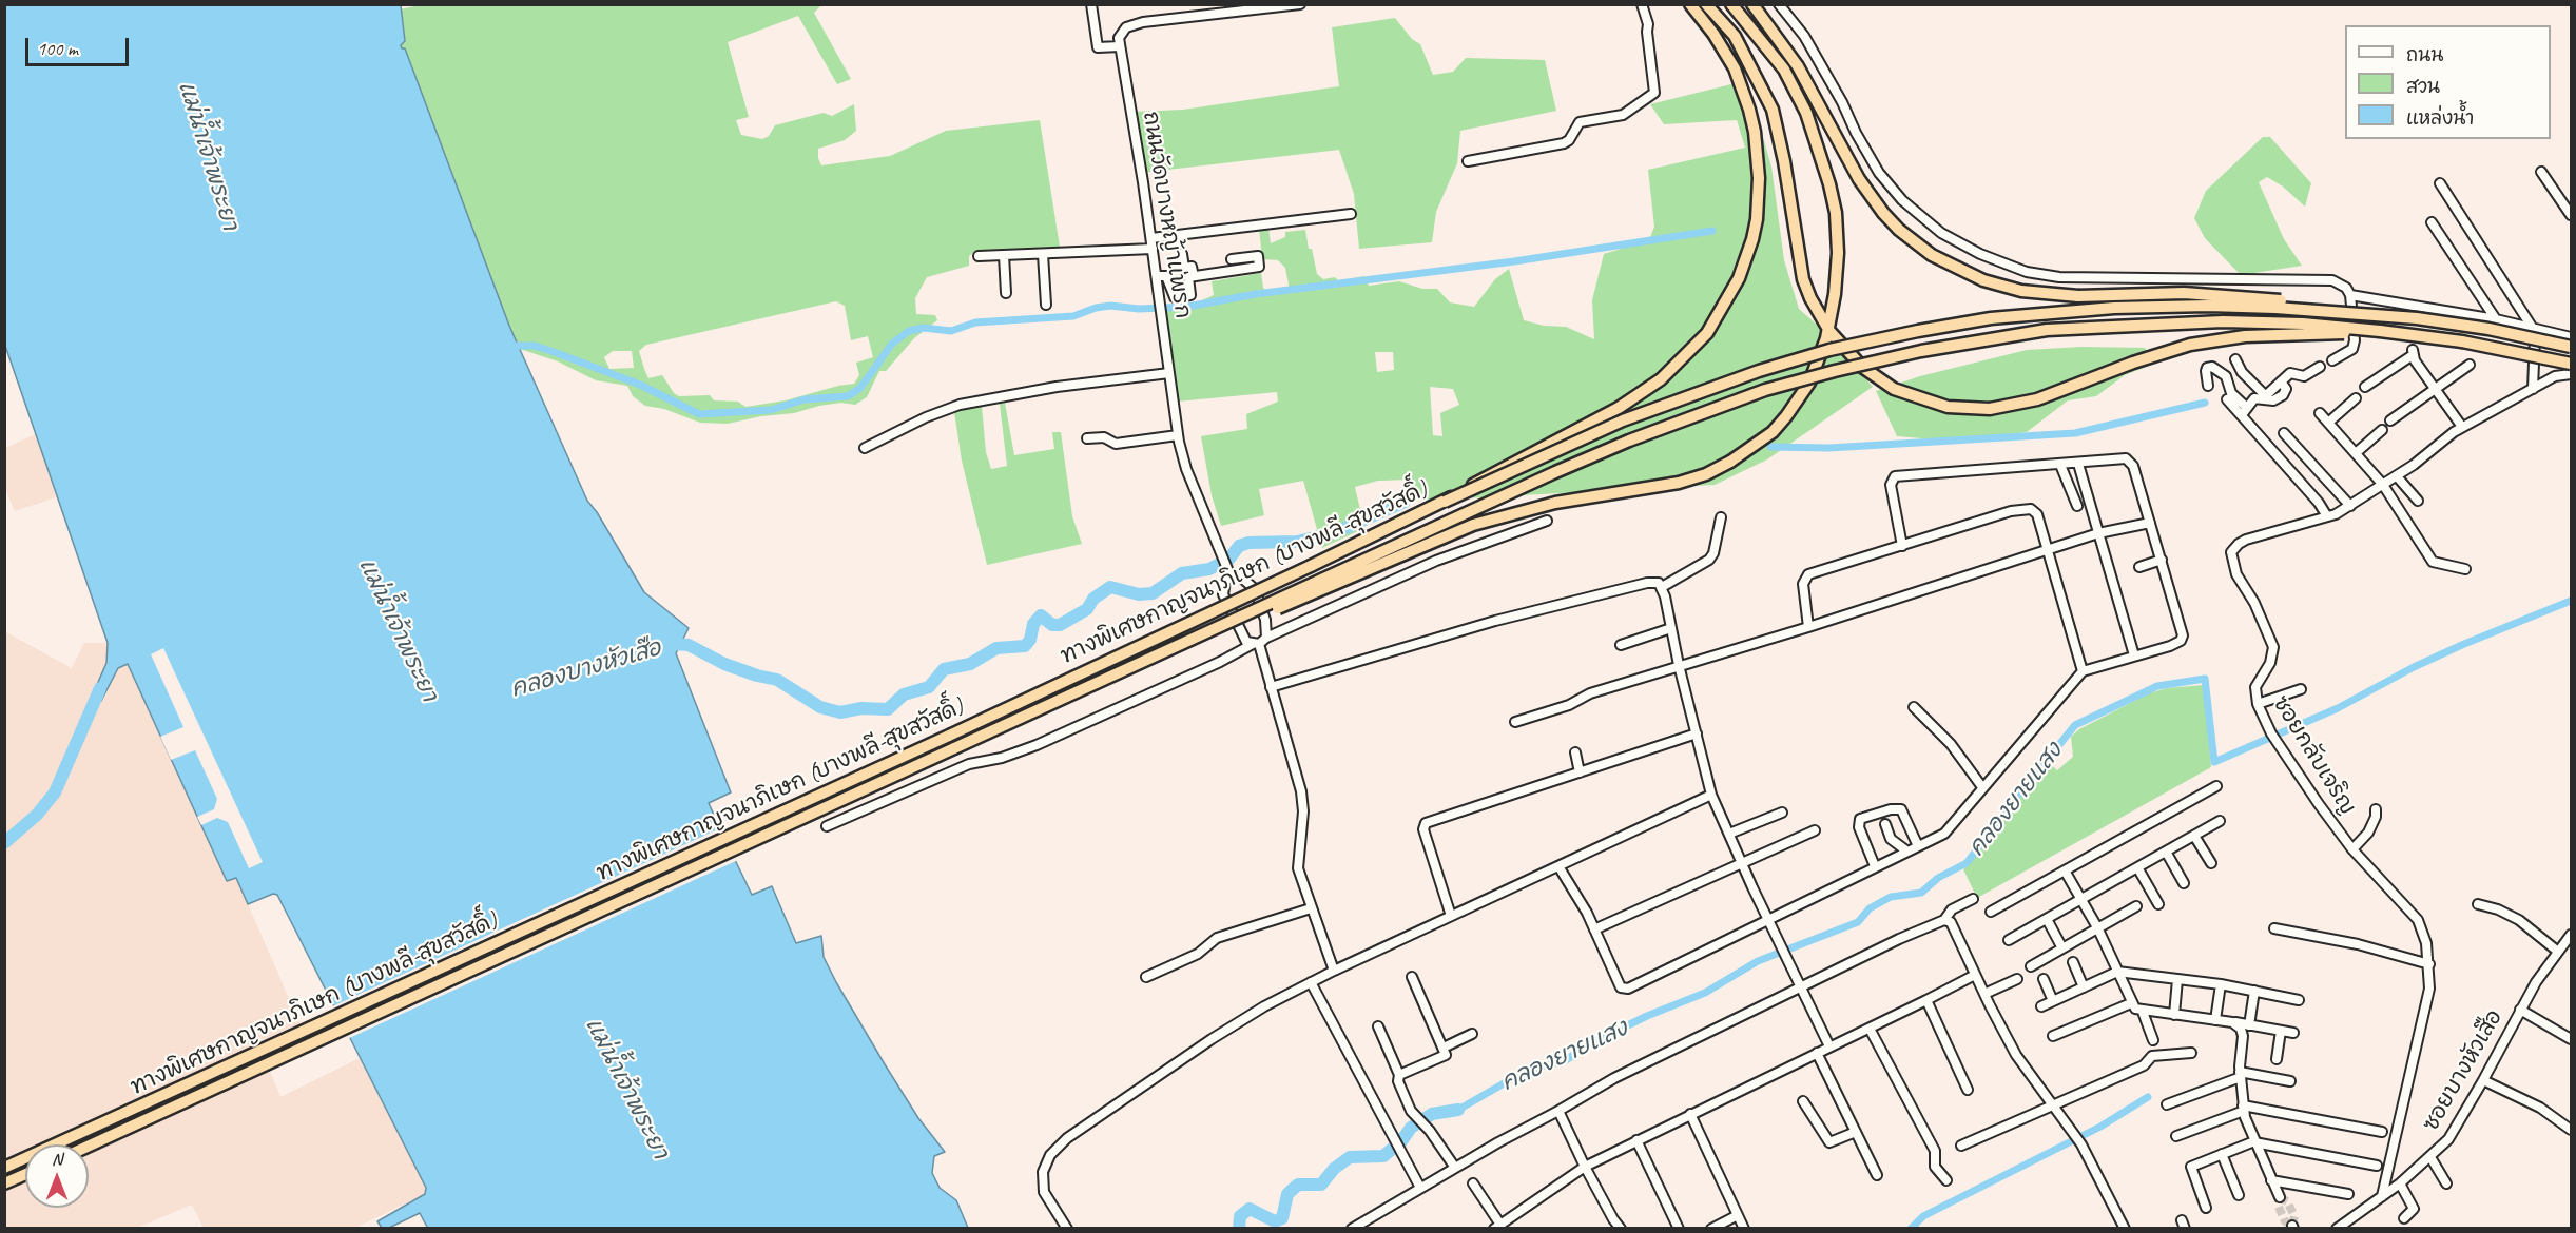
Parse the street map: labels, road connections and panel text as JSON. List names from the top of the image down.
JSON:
{
  "streets": {
    "highway": ["ทางพิเศษกาญจนาภิเษก (บางพลี-สุขสวัสดิ์)"],
    "street": ["ถนนวัดบางหญ้าแพรก", "ซอยกลับเจริญ", "ซอยบางหัวเสือ"]
  },
  "crossings": [
    ["ซอยกลับเจริญ", "ซอยบางหัวเสือ"]
  ],
  "water": ["แม่น้ำเจ้าพระยา", "คลองบางหัวเสือ", "คลองยายแสง"],
  "legend": ["ถนน", "สวน", "แหล่งน้ำ"],
  "scale_bar": "100 m",
  "north": "top"
}
